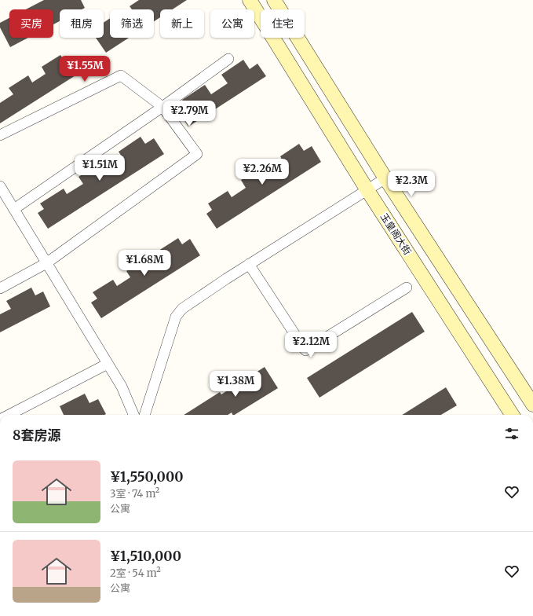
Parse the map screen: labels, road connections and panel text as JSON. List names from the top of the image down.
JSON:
{
  "streets": {
    "street": ["玉皇阁大街"]
  },
  "page": {
    "chip": [
      "买房",
      "租房",
      "筛选",
      "新上",
      "公寓",
      "住宅"
    ],
    "price": [
      "¥1.55M",
      "¥2.79M",
      "¥1.51M",
      "¥2.26M",
      "¥2.3M",
      "¥1.68M",
      "¥2.12M",
      "¥1.38M"
    ],
    "heading": "8套房源",
    "list": [
      {
        "name": "¥1,550,000",
        "note": "3室 · 74 m² · 公寓"
      },
      {
        "name": "¥1,510,000",
        "note": "2室 · 54 m² · 公寓"
      }
    ]
  }
}
